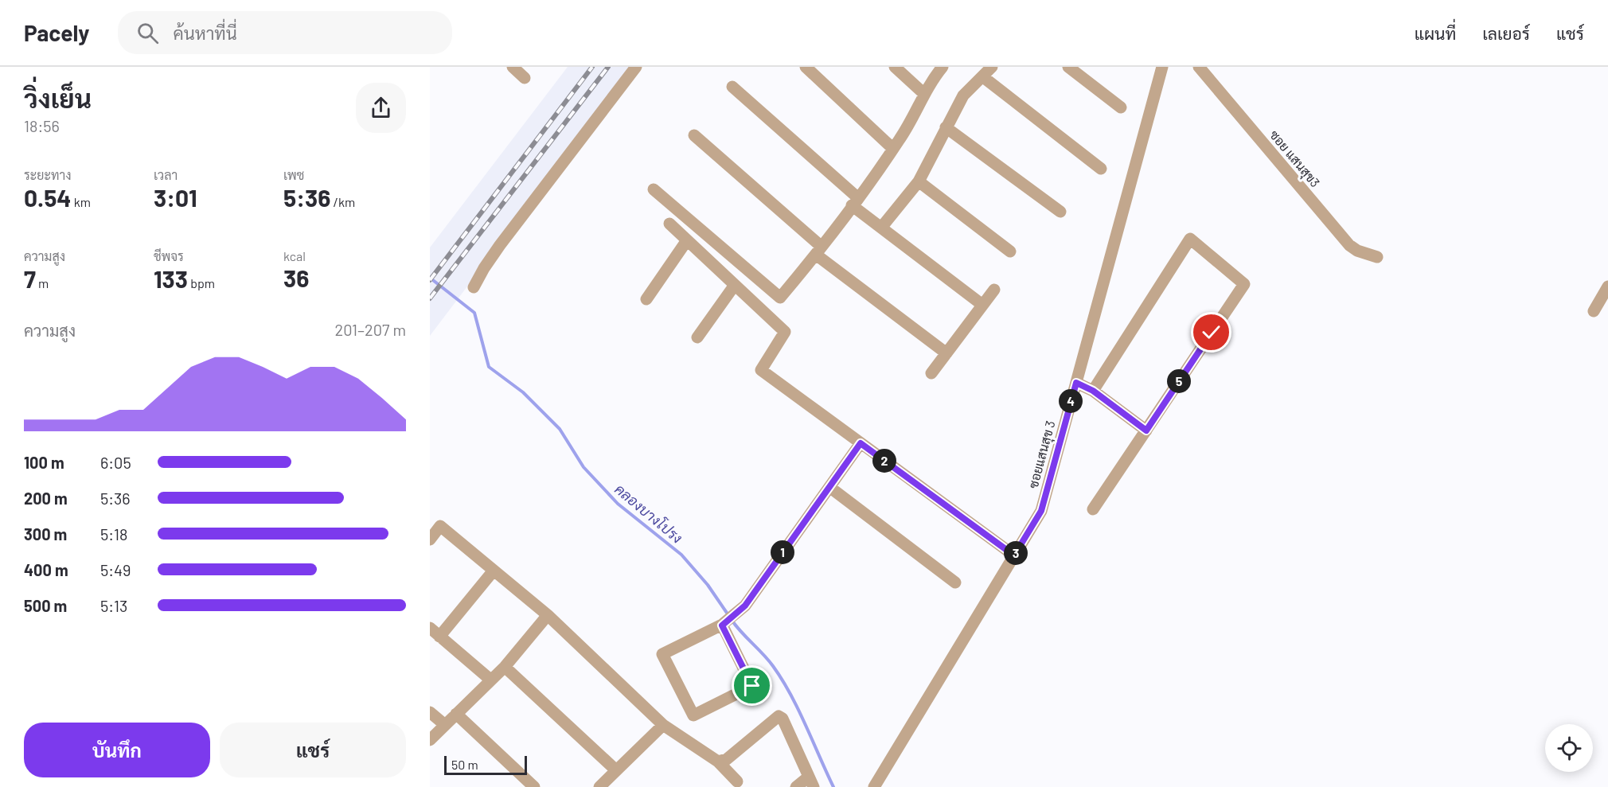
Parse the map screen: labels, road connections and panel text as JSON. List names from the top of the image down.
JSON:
{
  "streets": {
    "street": ["ซอย แสนสุข3", "ซอยแสนสุข 3"]
  },
  "water": ["คลองบางโปรง"],
  "scale_bar": "50 m",
  "page": {
    "header": "Pacely",
    "search": "ค้นหาที่นี่",
    "nav": ["แผนที่", "เลเยอร์", "แชร์"],
    "heading": ["วิ่งเย็น", "18:56"],
    "stats": [
      ["ระยะทาง", "0.54 km"],
      ["เวลา", "3:01"],
      ["เพซ", "5:36 /km"],
      ["ความสูง", "7 m"],
      ["ชีพจร", "133 bpm"],
      ["kcal", "36"]
    ],
    "chart": ["ความสูง", "201–207 m"],
    "pins": [
      "5",
      "4",
      "2",
      "1",
      "3"
    ],
    "list": [
      {
        "name": "100 m",
        "note": "6:05"
      },
      {
        "name": "200 m",
        "note": "5:36"
      },
      {
        "name": "300 m",
        "note": "5:18"
      },
      {
        "name": "400 m",
        "note": "5:49"
      },
      {
        "name": "500 m",
        "note": "5:13"
      }
    ],
    "buttons": ["บันทึก", "แชร์"],
    "scale": "50 m"
  }
}
